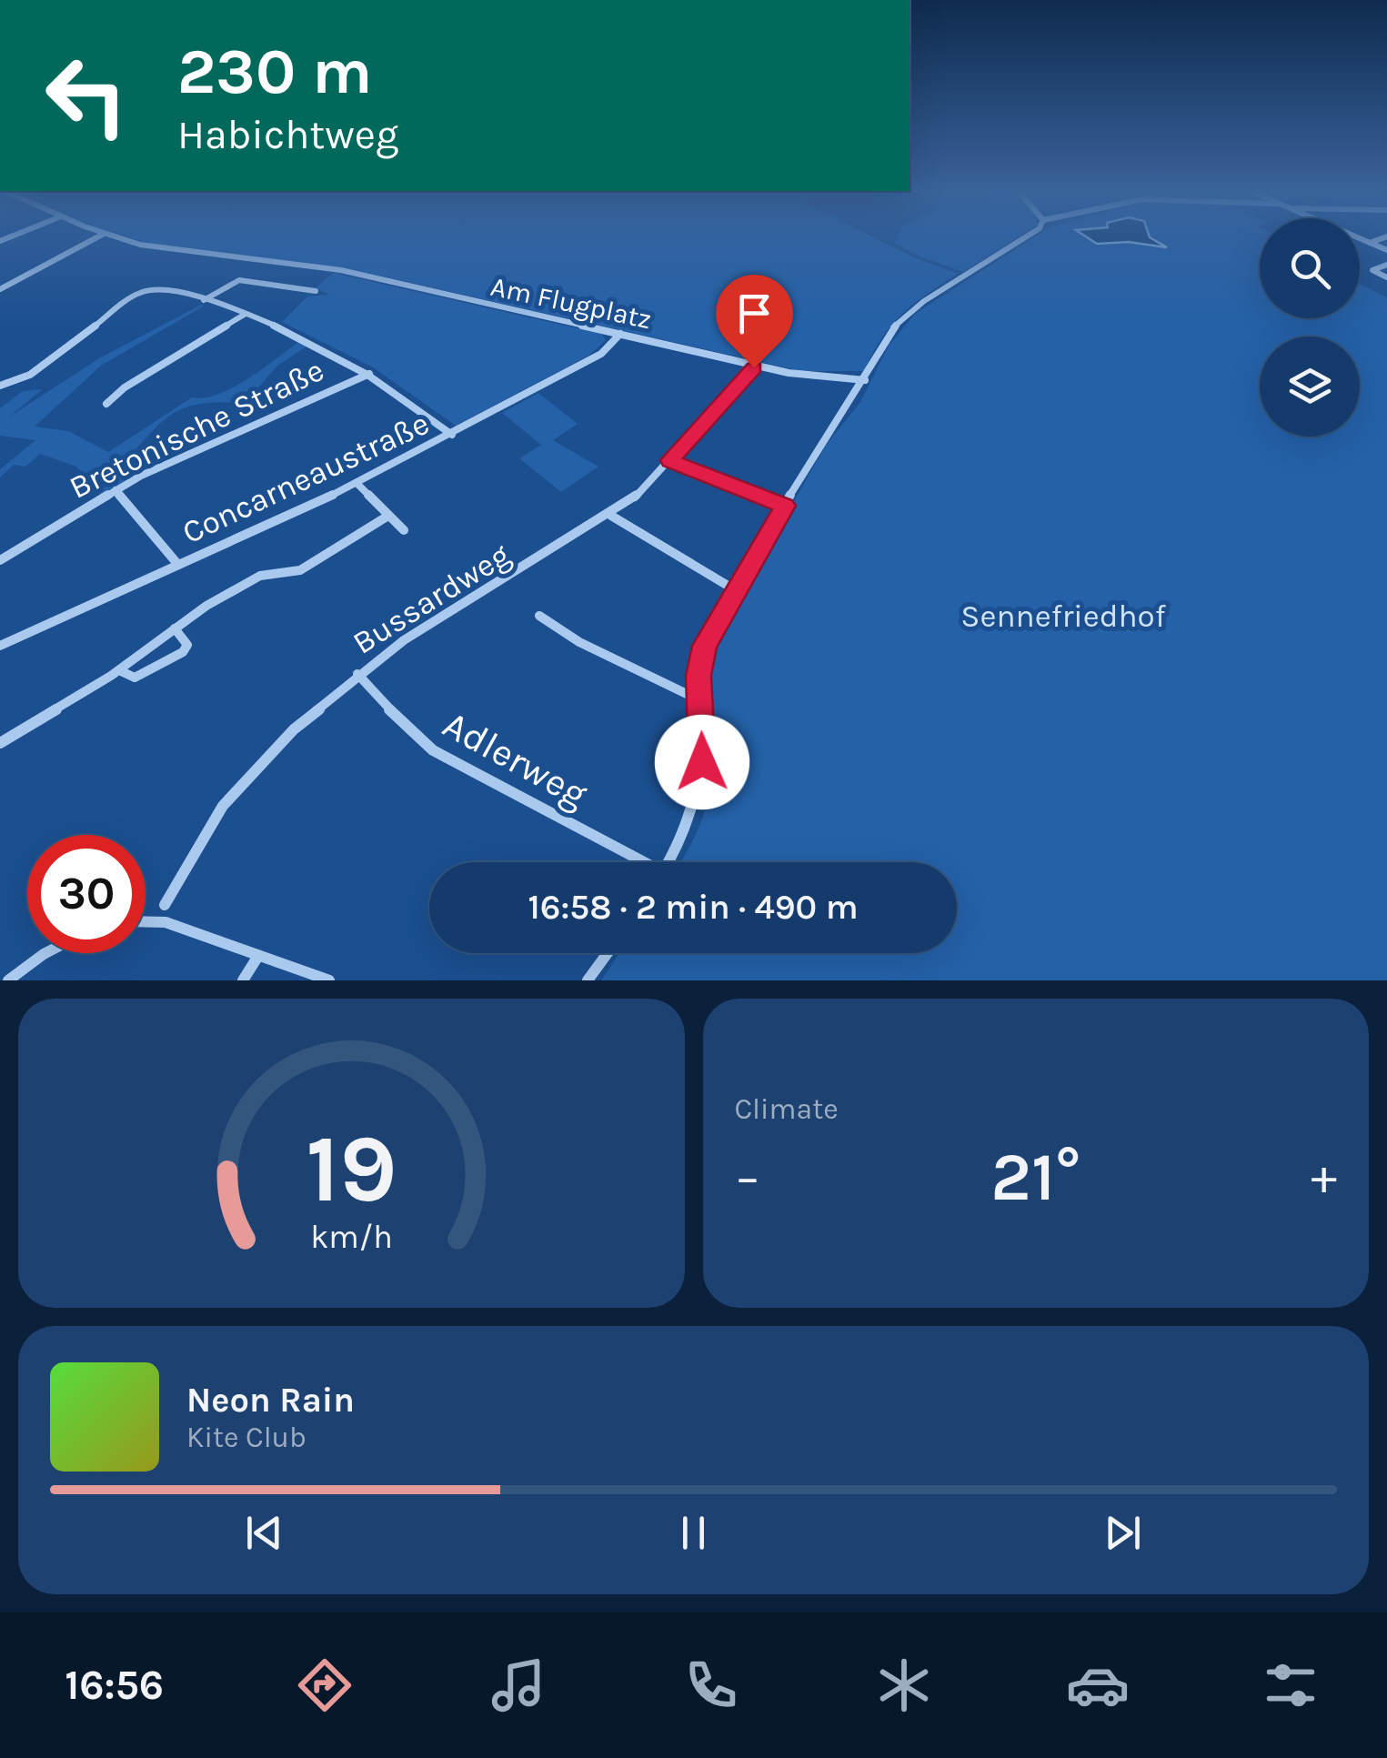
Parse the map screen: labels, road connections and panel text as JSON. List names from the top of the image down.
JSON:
{
  "streets": {
    "street": [
      "Am Flugplatz",
      "Bretonische Straße",
      "Concarneaustraße",
      "Bussardweg",
      "Adlerweg"
    ]
  },
  "crossings": [
    ["Am Flugplatz", "Concarneaustraße"],
    ["Am Flugplatz", "Bussardweg"],
    ["Bussardweg", "Adlerweg"]
  ],
  "parks": ["Sennefriedhof"],
  "page": {
    "turn": ["230 m", "Habichtweg"],
    "limit": "30",
    "trip": "16:58 · 2 min · 490 m",
    "tile": "Climate",
    "heat": ["−", "21°", "+"],
    "song": ["Neon Rain", "Kite Club"],
    "tabs": "16:56",
    "gauge": ["19", "km/h"]
  }
}
